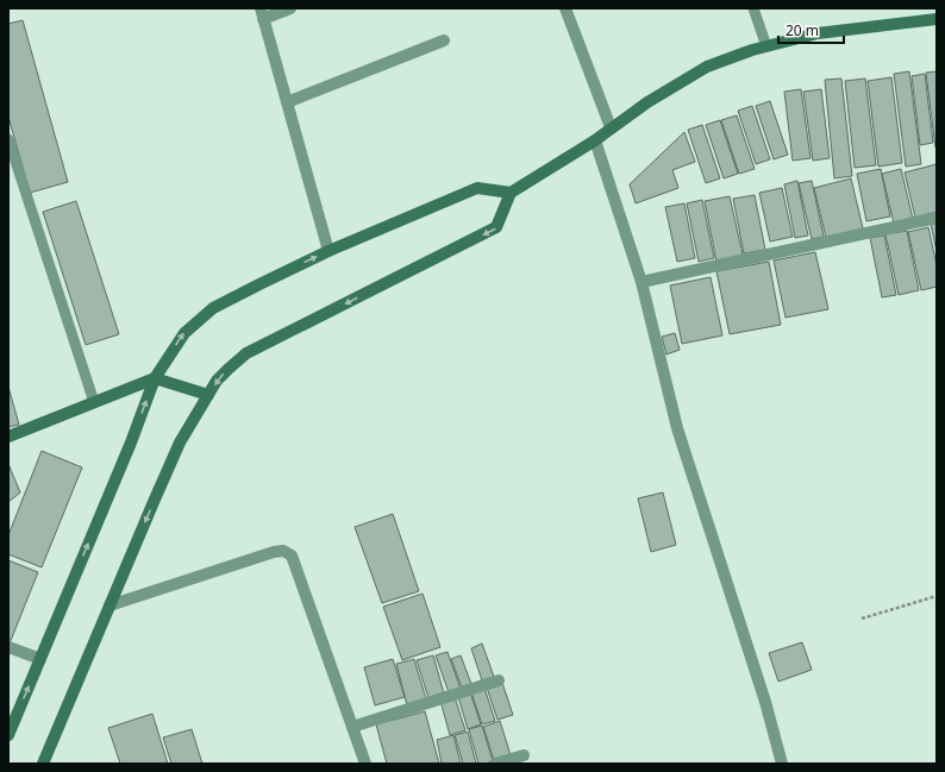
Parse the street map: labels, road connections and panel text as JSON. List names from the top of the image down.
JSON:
{
  "scale_bar": "20 m"
}
